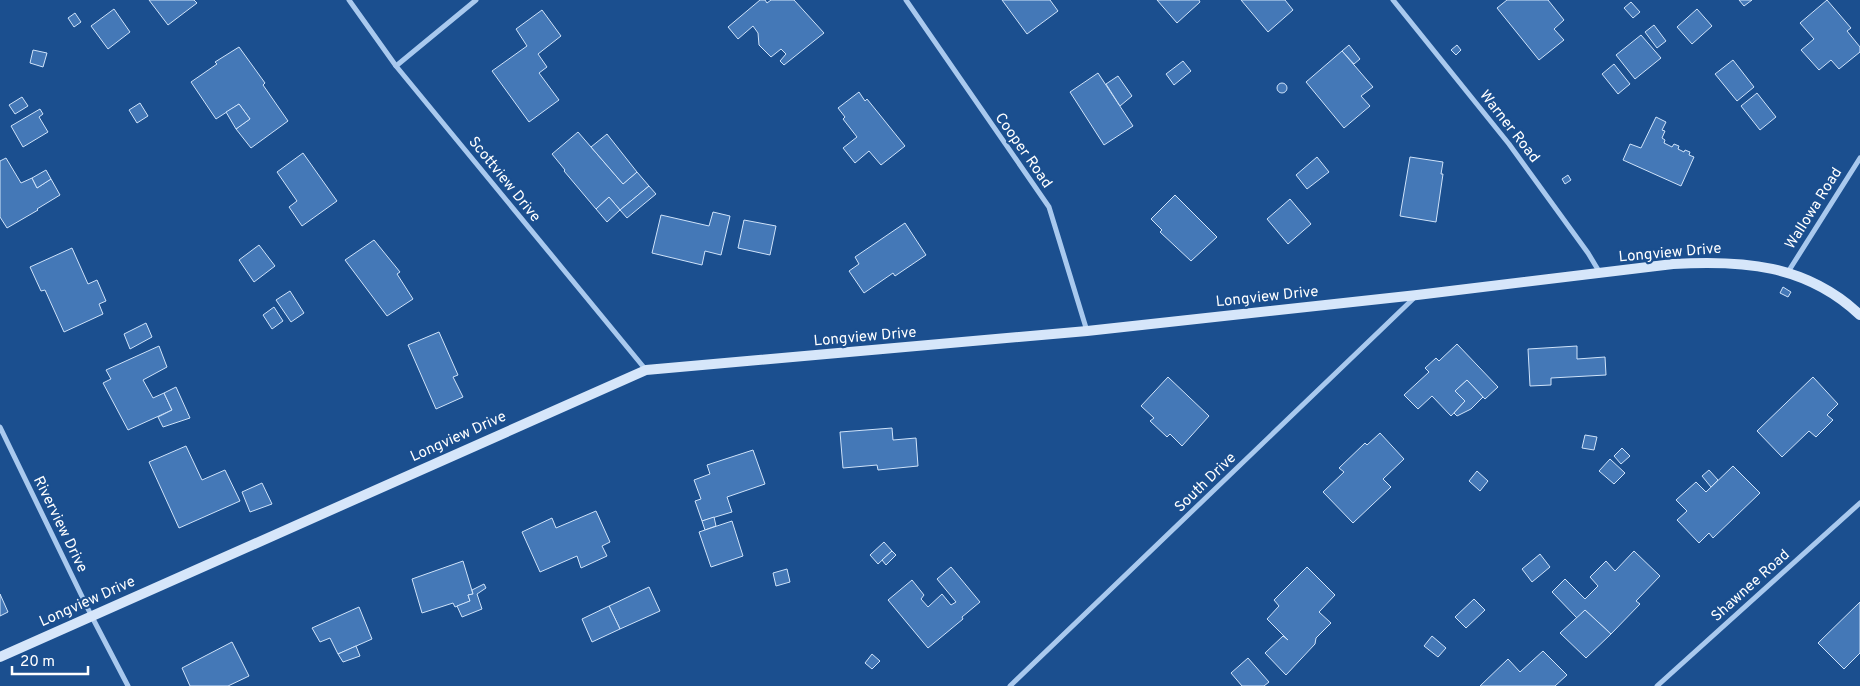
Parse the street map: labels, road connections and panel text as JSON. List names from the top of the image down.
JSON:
{
  "streets": {
    "street": [
      "Warner Road",
      "Cooper Road",
      "Scottview Drive",
      "Wallowa Road",
      "Longview Drive",
      "South Drive",
      "Riverview Drive",
      "Shawnee Road"
    ]
  },
  "crossings": [
    ["Warner Road", "Longview Drive"],
    ["Cooper Road", "Longview Drive"],
    ["Scottview Drive", "Longview Drive"],
    ["Wallowa Road", "Longview Drive"],
    ["Longview Drive", "South Drive"],
    ["Longview Drive", "Riverview Drive"]
  ],
  "scale_bar": "20 m"
}
